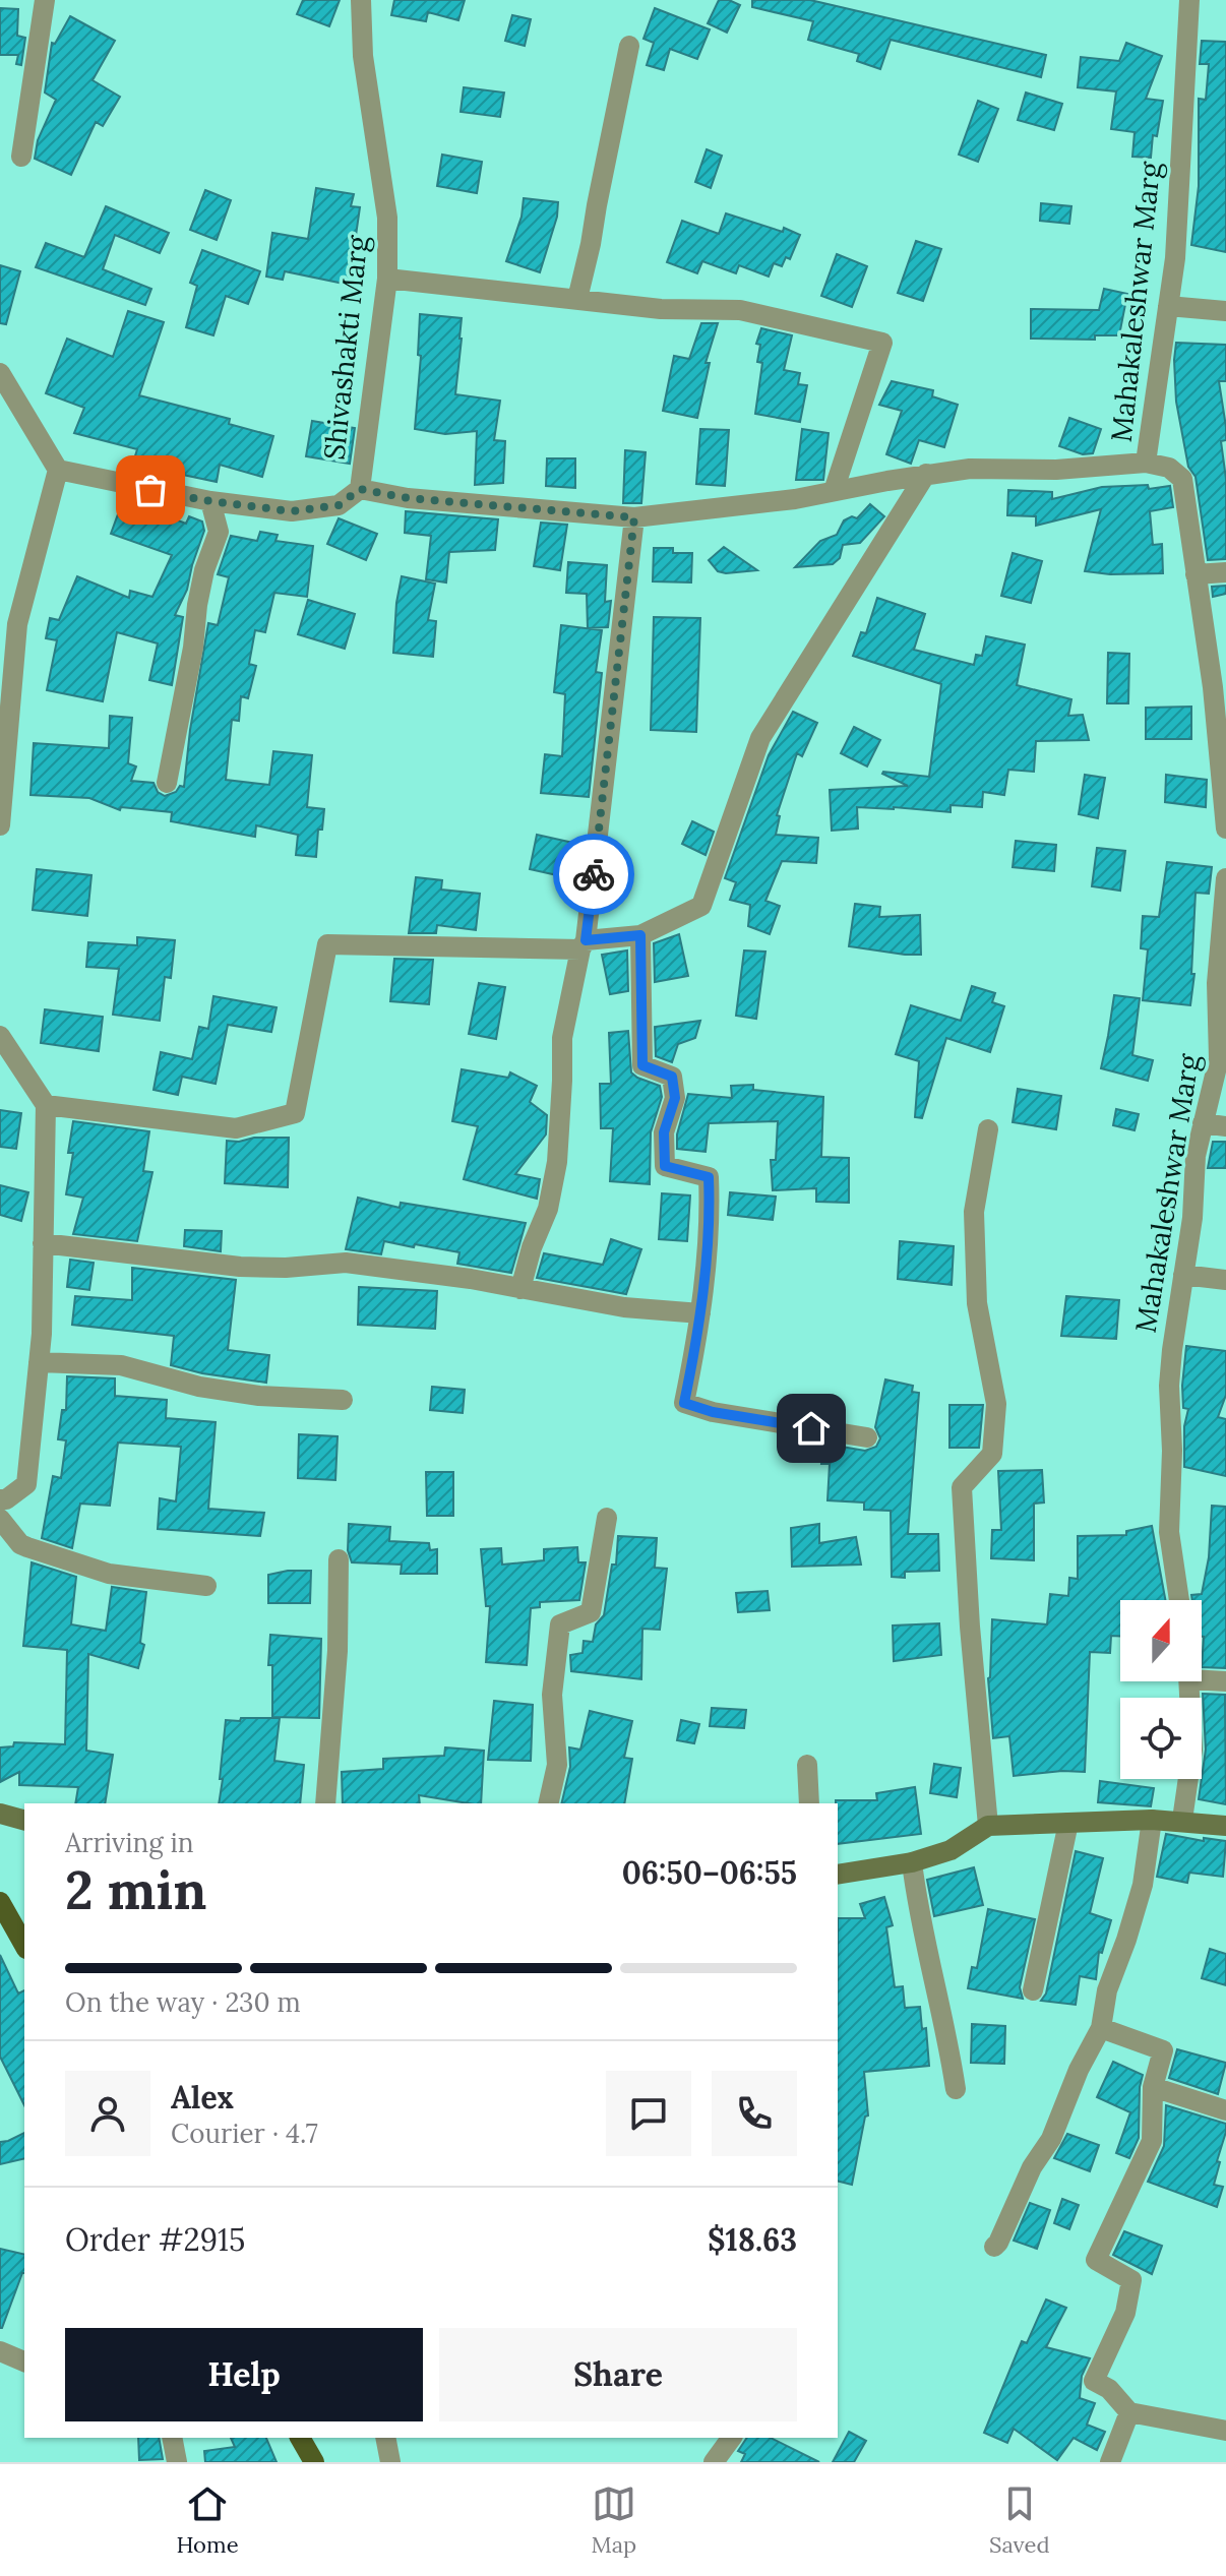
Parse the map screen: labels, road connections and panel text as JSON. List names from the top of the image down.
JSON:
{
  "streets": {
    "street": ["Mahakaleshwar Marg", "Shivashakti Marg"]
  },
  "north": "top",
  "page": {
    "heading": ["2 min", "Arriving in", "06:50–06:55"],
    "panel": [
      "Alex",
      "Courier · 4.7",
      "Order #2915",
      "$18.63"
    ],
    "bar": "On the way · 230 m",
    "buttons": ["Help", "Share"],
    "tabs": ["Home", "Map", "Saved"]
  }
}
